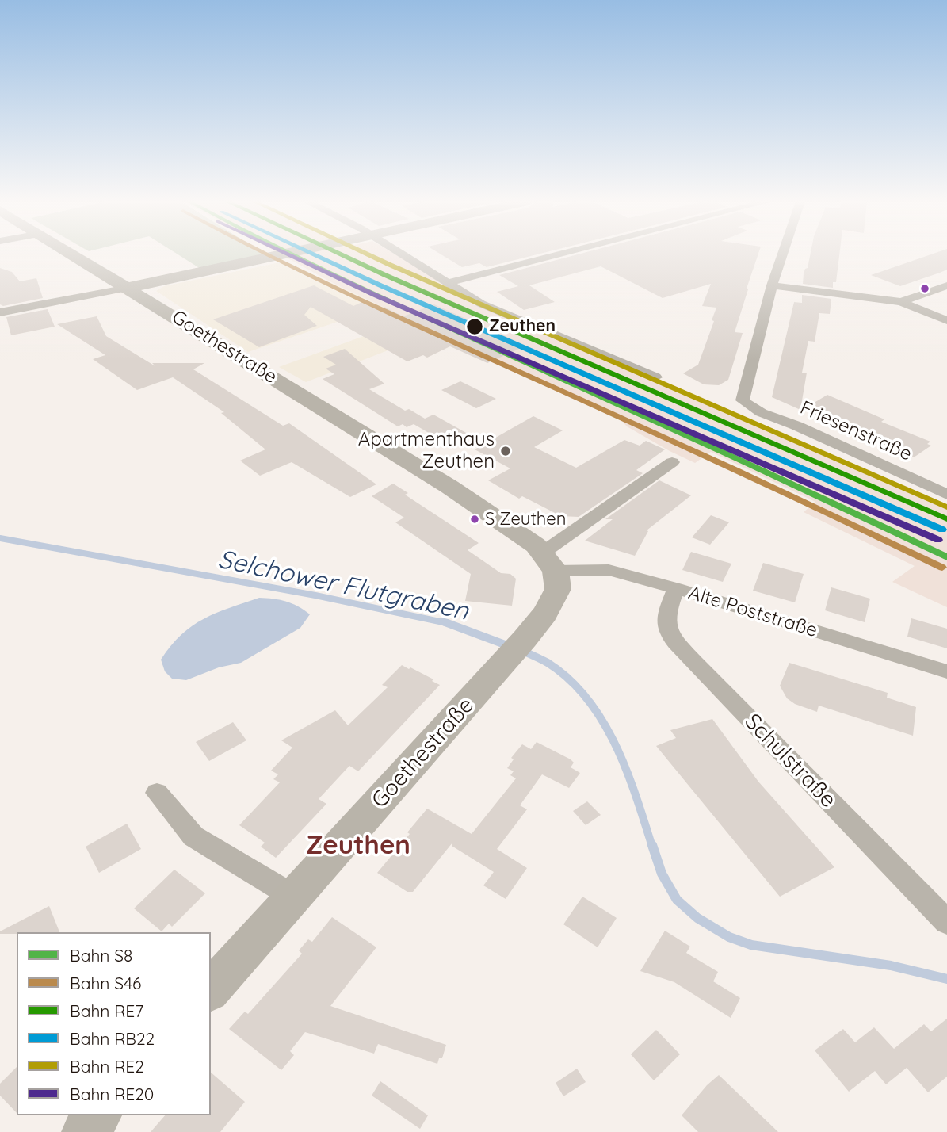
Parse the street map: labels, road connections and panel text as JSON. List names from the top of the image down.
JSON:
{
  "streets": {
    "main road": ["Goethestraße"],
    "street": ["Friesenstraße", "Alte Poststraße", "Schulstraße"]
  },
  "crossings": [
    ["Goethestraße", "Alte Poststraße"],
    ["Alte Poststraße", "Schulstraße"]
  ],
  "districts": ["Zeuthen"],
  "water": ["Selchower Flutgraben"],
  "places": ["Zeuthen", "Apartmenthaus Zeuthen", "S Zeuthen"],
  "lines": [
    "rail line S8",
    "rail line S46",
    "rail line RE7",
    "rail line RB22",
    "rail line RE2",
    "rail line RE20"
  ],
  "legend": [
    "Bahn S8",
    "Bahn S46",
    "Bahn RE7",
    "Bahn RB22",
    "Bahn RE2",
    "Bahn RE20"
  ]
}
